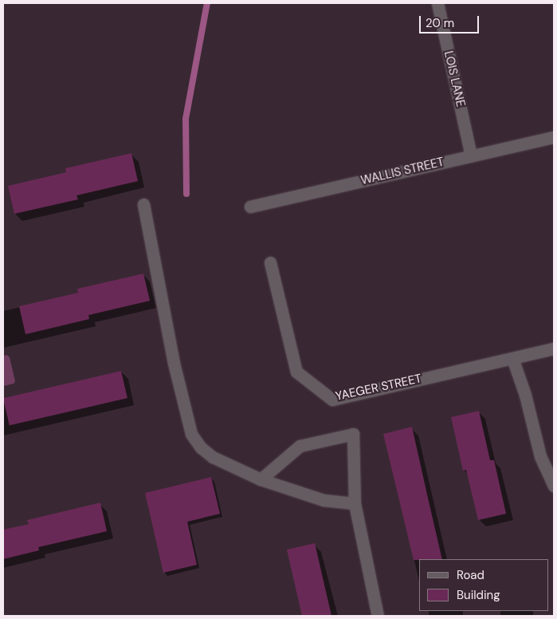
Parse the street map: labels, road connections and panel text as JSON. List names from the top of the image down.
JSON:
{
  "streets": {
    "street": ["LOIS LANE", "WALLIS STREET", "YAEGER STREET"]
  },
  "crossings": [
    ["LOIS LANE", "WALLIS STREET"]
  ],
  "legend": ["Road", "Building"],
  "scale_bar": "20 m"
}
